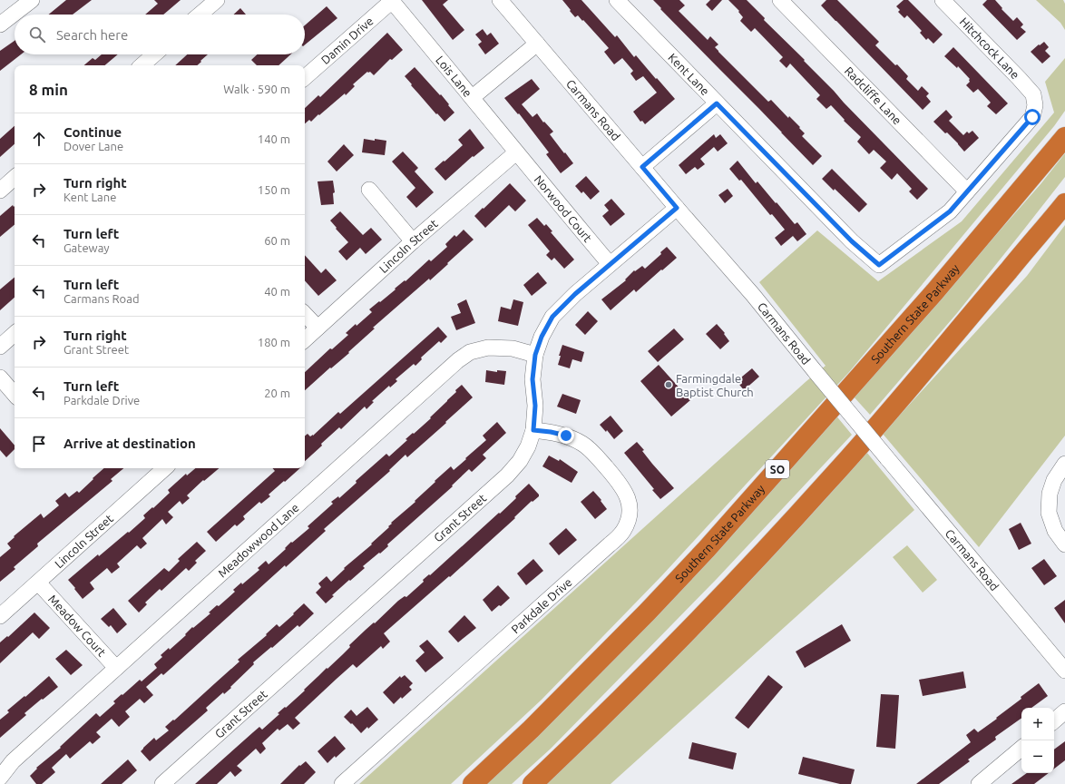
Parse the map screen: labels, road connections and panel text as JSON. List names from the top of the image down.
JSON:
{
  "streets": {
    "highway": ["Southern State Parkway", "SO"],
    "street": [
      "Damin Drive",
      "Hitchcock Lane",
      "Kent Lane",
      "Lois Lane",
      "Radcliffe Lane",
      "Carmans Road",
      "Norwood Court",
      "Lincoln Street",
      "Grant Street",
      "Meadowwood Lane",
      "Parkdale Drive",
      "Meadow Court"
    ]
  },
  "crossings": [
    ["Damin Drive", "Lois Lane"],
    ["Hitchcock Lane", "Kent Lane"],
    ["Hitchcock Lane", "Radcliffe Lane"],
    ["Kent Lane", "Radcliffe Lane"],
    ["Lois Lane", "Norwood Court"],
    ["Lois Lane", "Lincoln Street"],
    ["Carmans Road", "Grant Street"],
    ["Norwood Court", "Lincoln Street"],
    ["Norwood Court", "Grant Street"],
    ["Lincoln Street", "Meadow Court"],
    ["Grant Street", "Meadowwood Lane"],
    ["Grant Street", "Parkdale Drive"],
    ["Meadowwood Lane", "Meadow Court"]
  ],
  "places": ["Farmingdale Baptist Church"],
  "page": {
    "search": "Search here",
    "heading": ["8 min", "Walk · 590 m"],
    "list": [
      ["Continue", "Dover Lane", "140 m"],
      ["Turn right", "Kent Lane", "150 m"],
      ["Turn left", "Gateway", "60 m"],
      ["Turn left", "Carmans Road", "40 m"],
      ["Turn right", "Grant Street", "180 m"],
      ["Turn left", "Parkdale Drive", "20 m"],
      "Arrive at destination"
    ],
    "map_buttons": ["+", "−"]
  }
}
